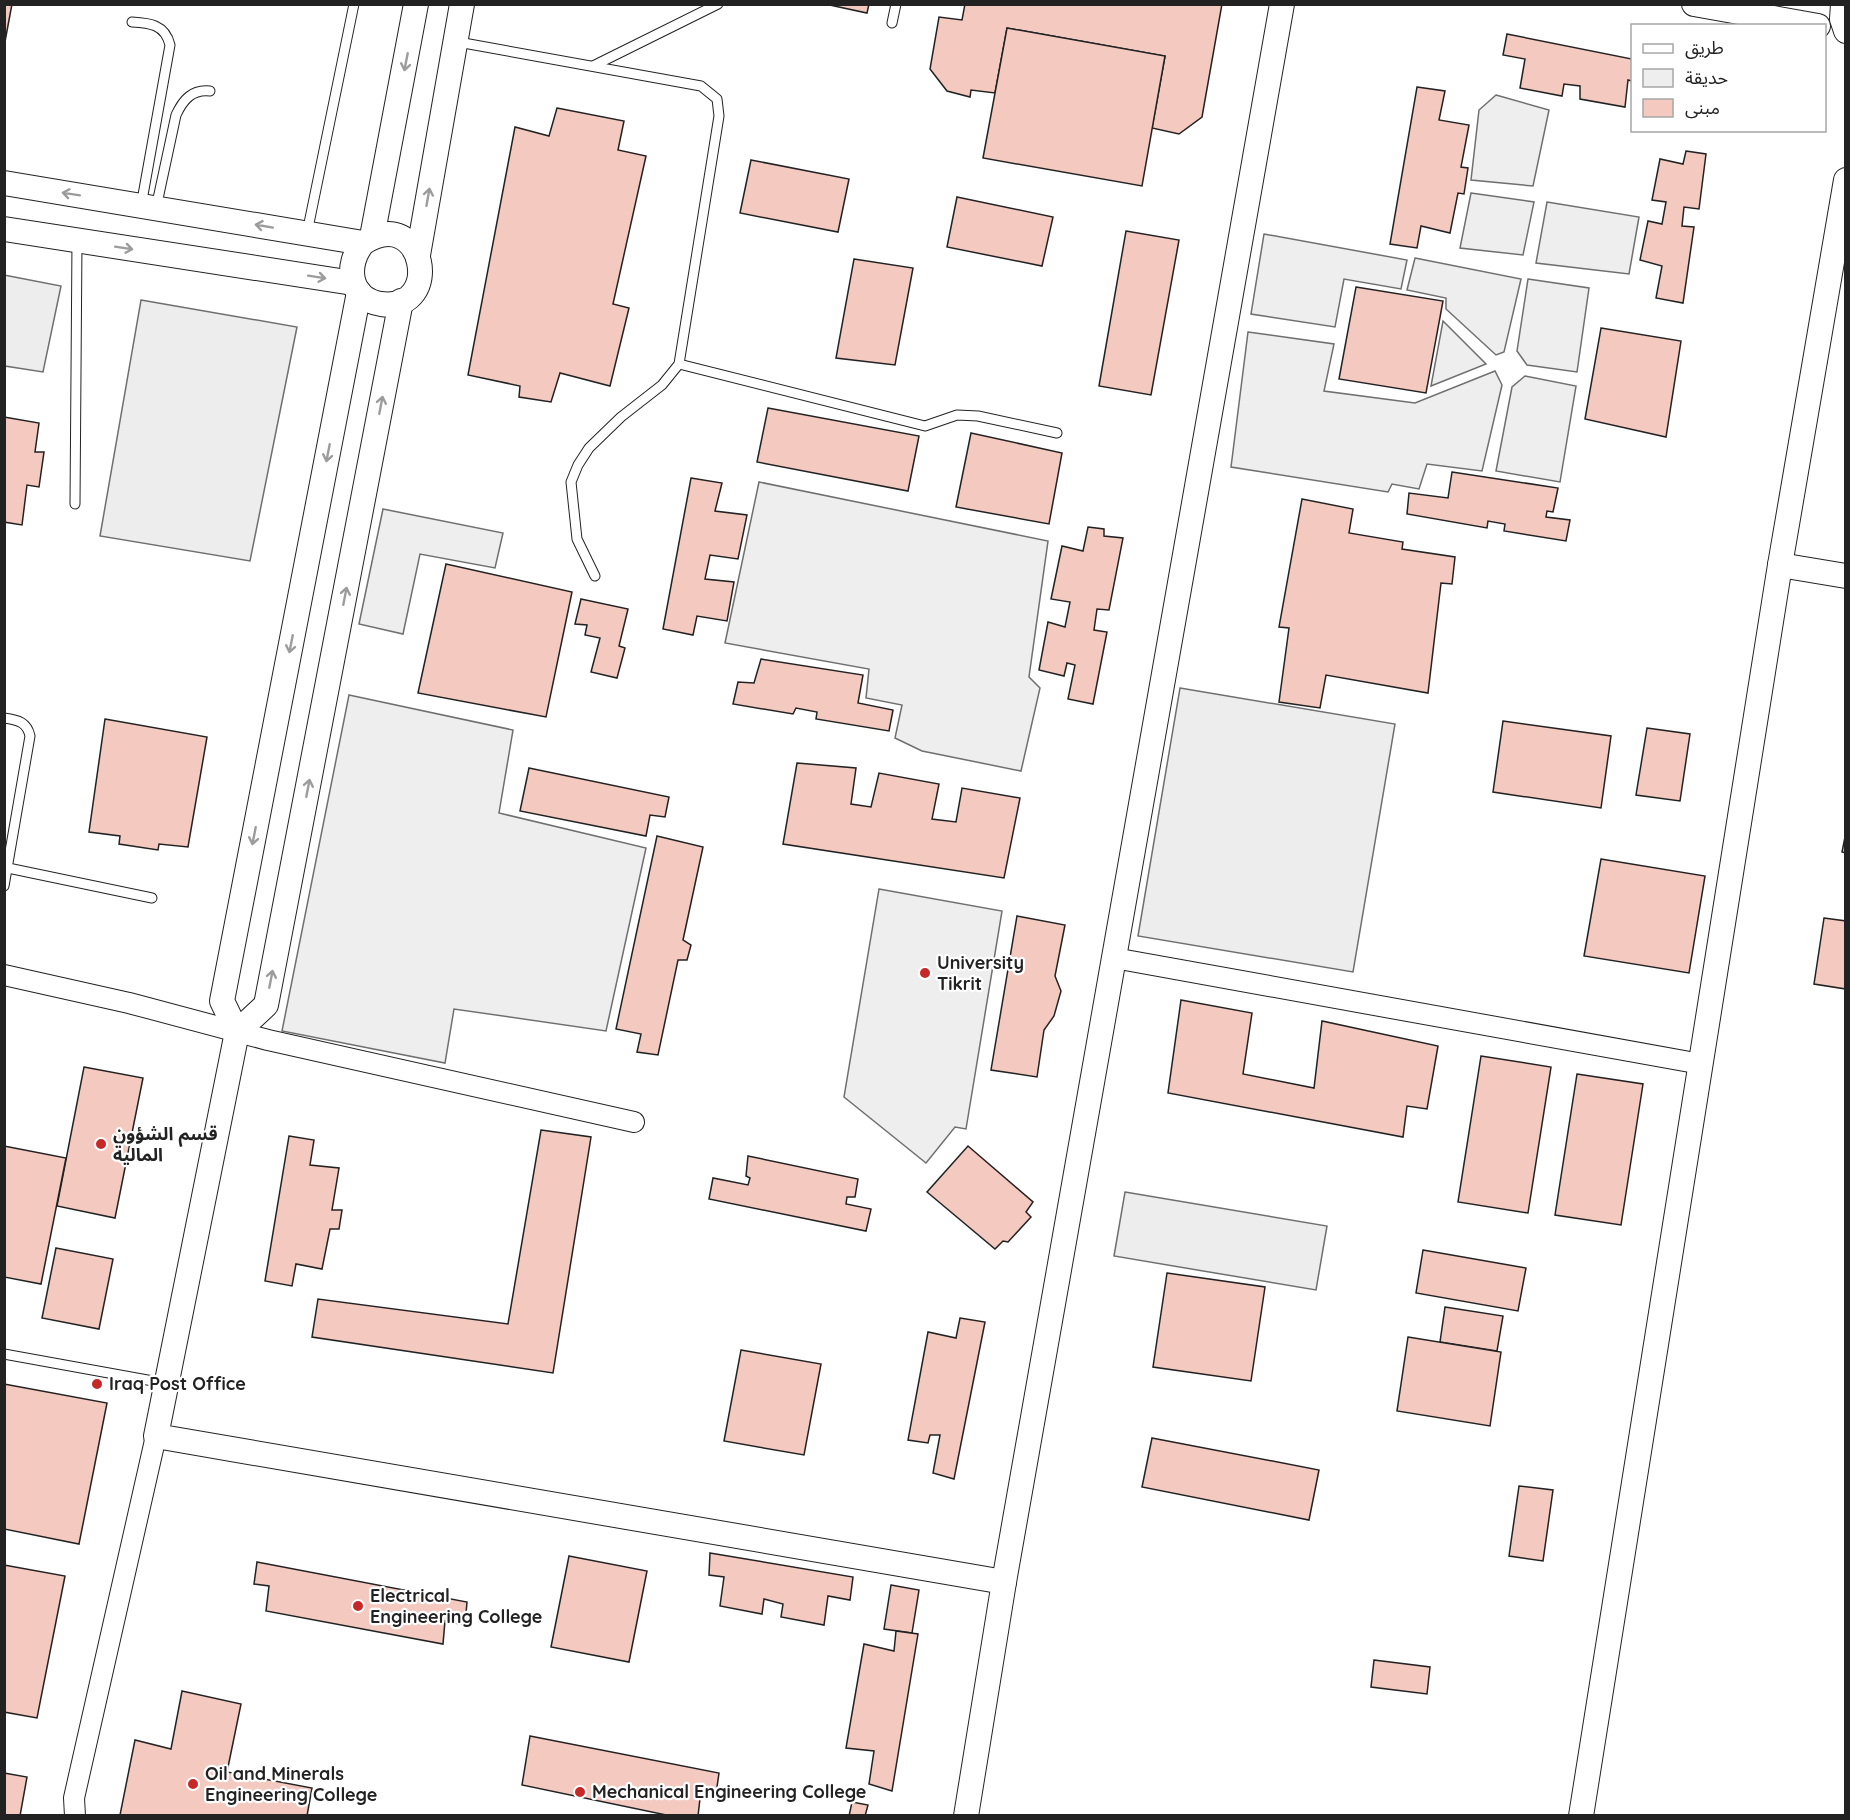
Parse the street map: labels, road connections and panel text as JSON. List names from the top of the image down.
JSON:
{
  "places": [
    "University Tikrit",
    "قسم الشؤون المالية",
    "Iraq Post Office",
    "Electrical Engineering College",
    "Oil and Minerals Engineering College",
    "Mechanical Engineering College"
  ],
  "legend": ["طريق", "حديقة", "مبنى"]
}
